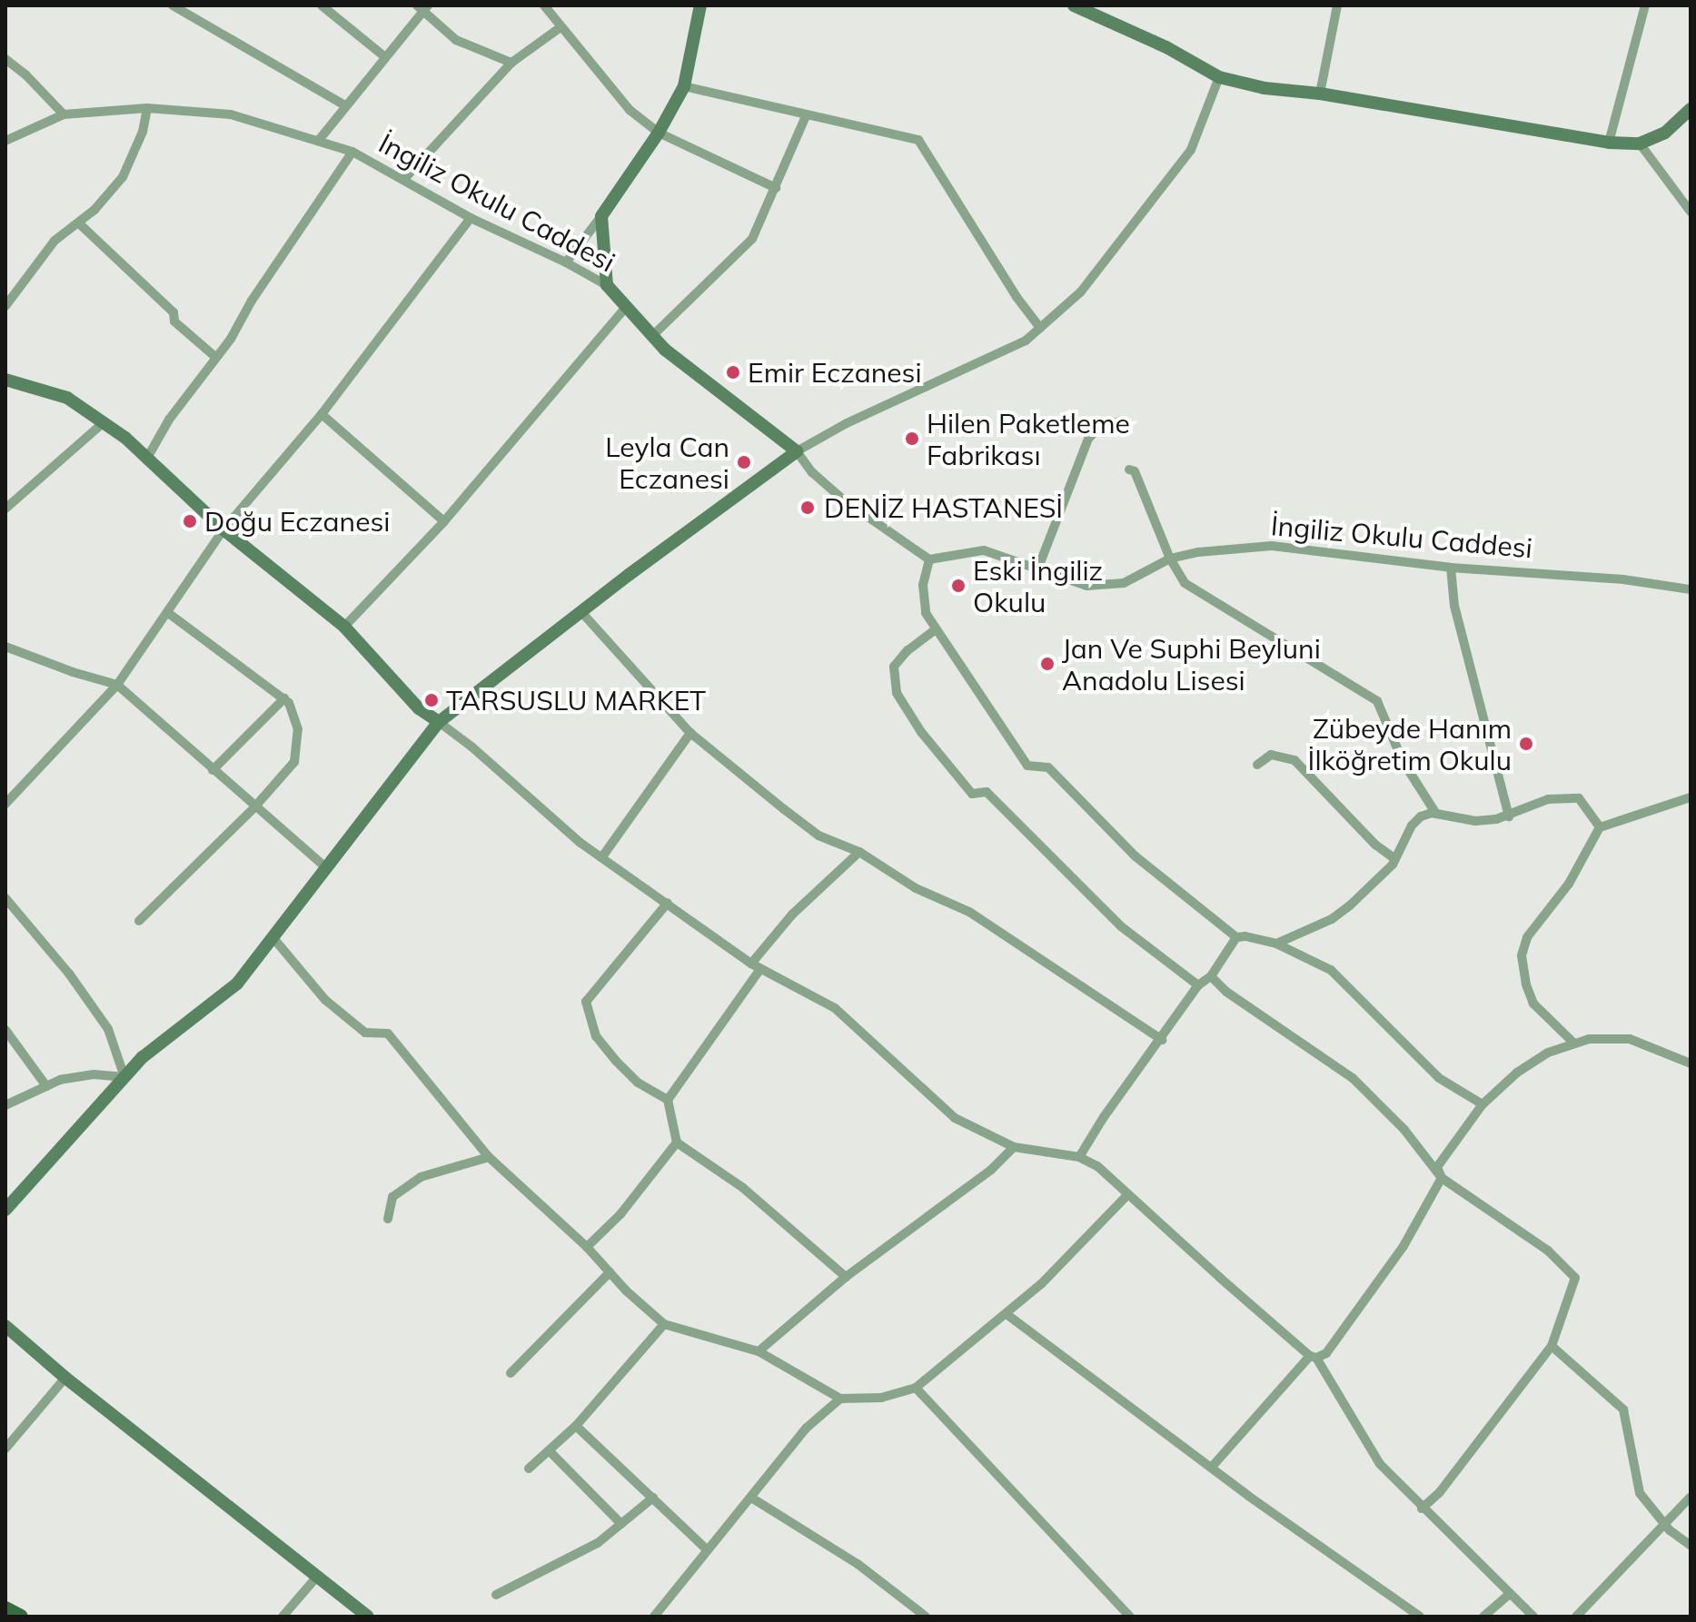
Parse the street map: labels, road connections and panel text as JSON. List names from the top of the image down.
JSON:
{
  "streets": {
    "street": ["İngiliz Okulu Caddesi"]
  },
  "places": [
    "Emir Eczanesi",
    "Hilen Paketleme Fabrikası",
    "Leyla Can Eczanesi",
    "DENİZ HASTANESİ",
    "Doğu Eczanesi",
    "Eski İngiliz Okulu",
    "Jan Ve Suphi Beyluni Anadolu Lisesi",
    "TARSUSLU MARKET",
    "Zübeyde Hanım İlköğretim Okulu"
  ]
}
